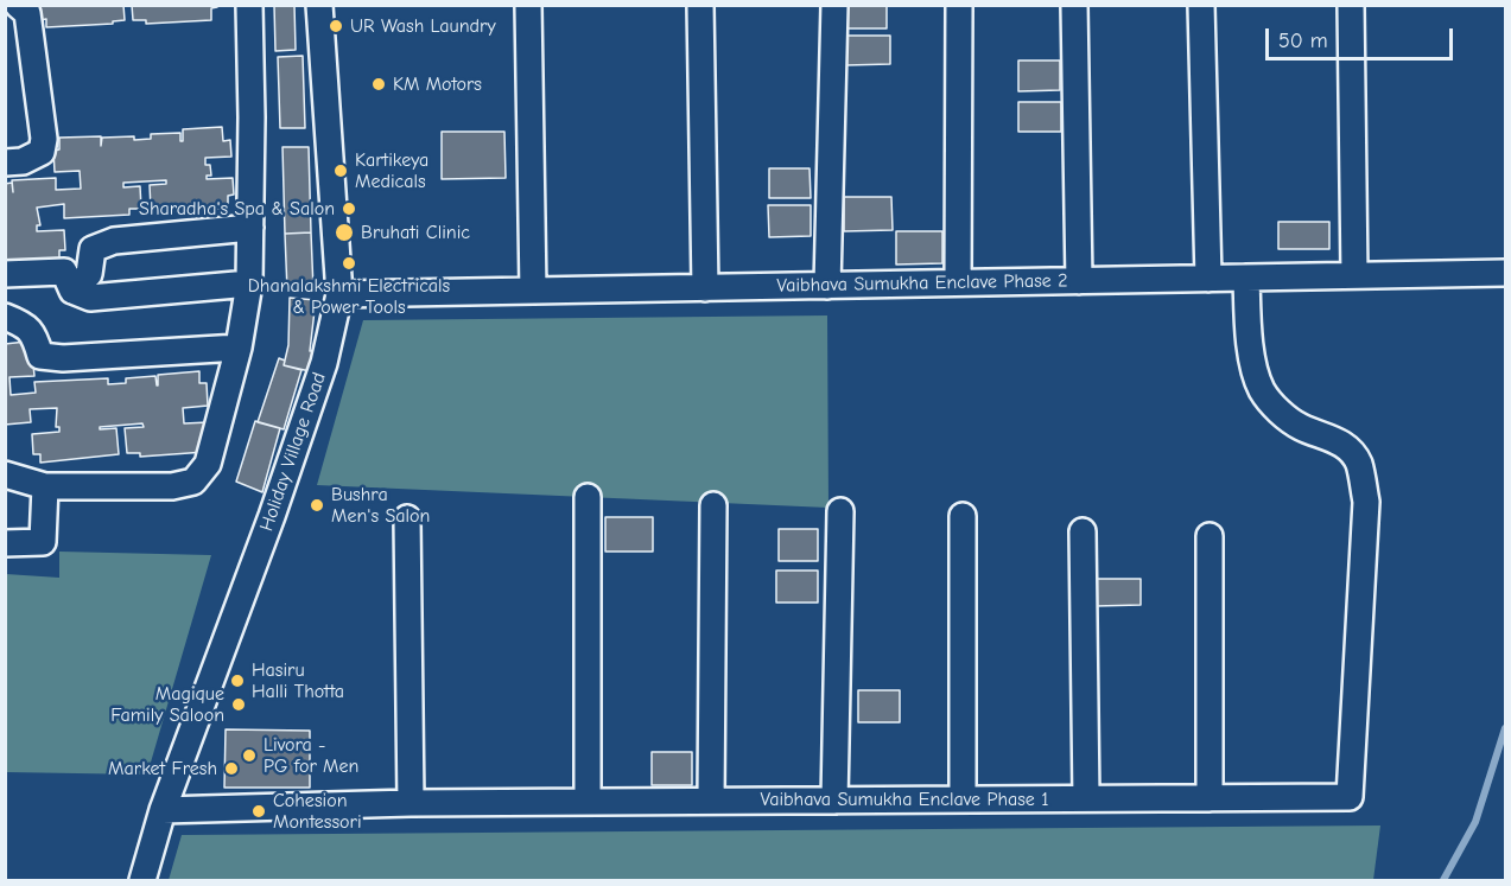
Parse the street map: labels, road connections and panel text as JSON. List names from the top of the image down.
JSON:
{
  "streets": {
    "street": ["Vaibhava Sumukha Enclave Phase 2", "Holiday Village Road", "Vaibhava Sumukha Enclave Phase 1"]
  },
  "crossings": [
    ["Vaibhava Sumukha Enclave Phase 2", "Holiday Village Road"],
    ["Vaibhava Sumukha Enclave Phase 2", "Vaibhava Sumukha Enclave Phase 1"],
    ["Holiday Village Road", "Vaibhava Sumukha Enclave Phase 1"]
  ],
  "places": [
    "UR Wash Laundry",
    "KM Motors",
    "Kartikeya Medicals",
    "Sharadha's Spa & Salon",
    "Bruhati Clinic",
    "Dhanalakshmi Electricals & Power Tools",
    "Bushra Men's Salon",
    "Hasiru Halli Thotta",
    "Magique Family Saloon",
    "Livora - PG for Men",
    "Market Fresh",
    "Cohesion Montessori"
  ],
  "scale_bar": "50 m"
}
